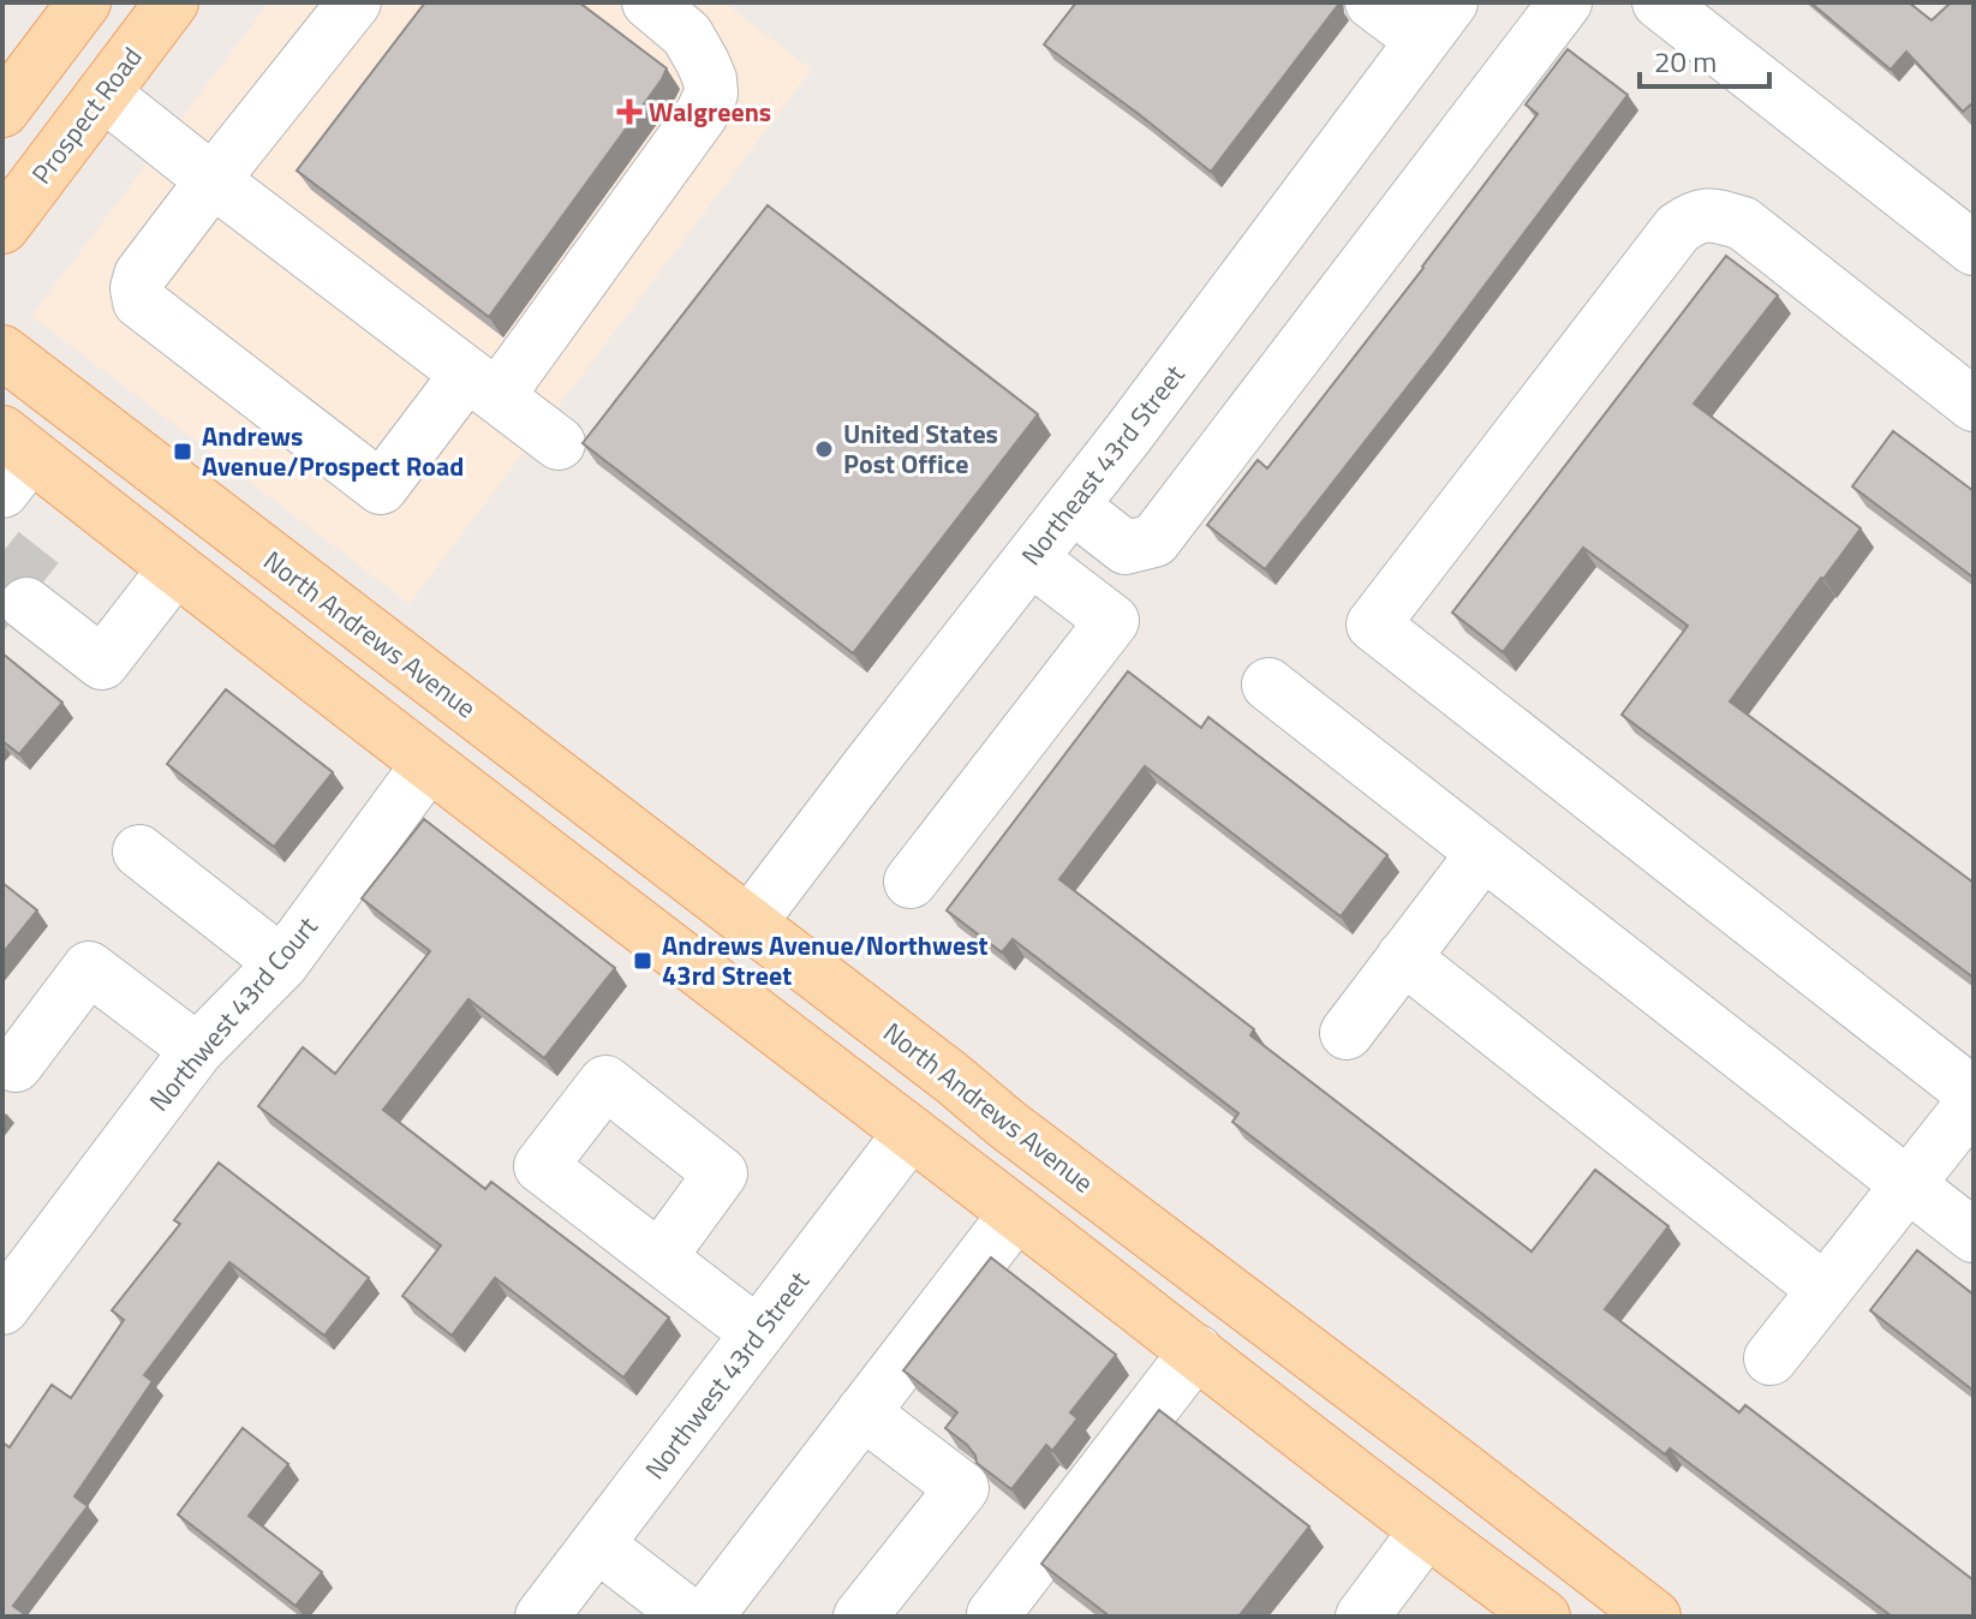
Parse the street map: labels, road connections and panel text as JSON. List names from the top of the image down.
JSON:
{
  "streets": {
    "main road": ["Prospect Road", "North Andrews Avenue"],
    "street": ["Northeast 43rd Street", "Northwest 43rd Court", "Northwest 43rd Street"]
  },
  "crossings": [
    ["Northeast 43rd Street", "North Andrews Avenue"]
  ],
  "places": {
    "health": ["Walgreens"],
    "other": ["United States Post Office"],
    "transit": ["Andrews Avenue/Prospect Road", "Andrews Avenue/Northwest 43rd Street"]
  },
  "scale_bar": "20 m"
}
